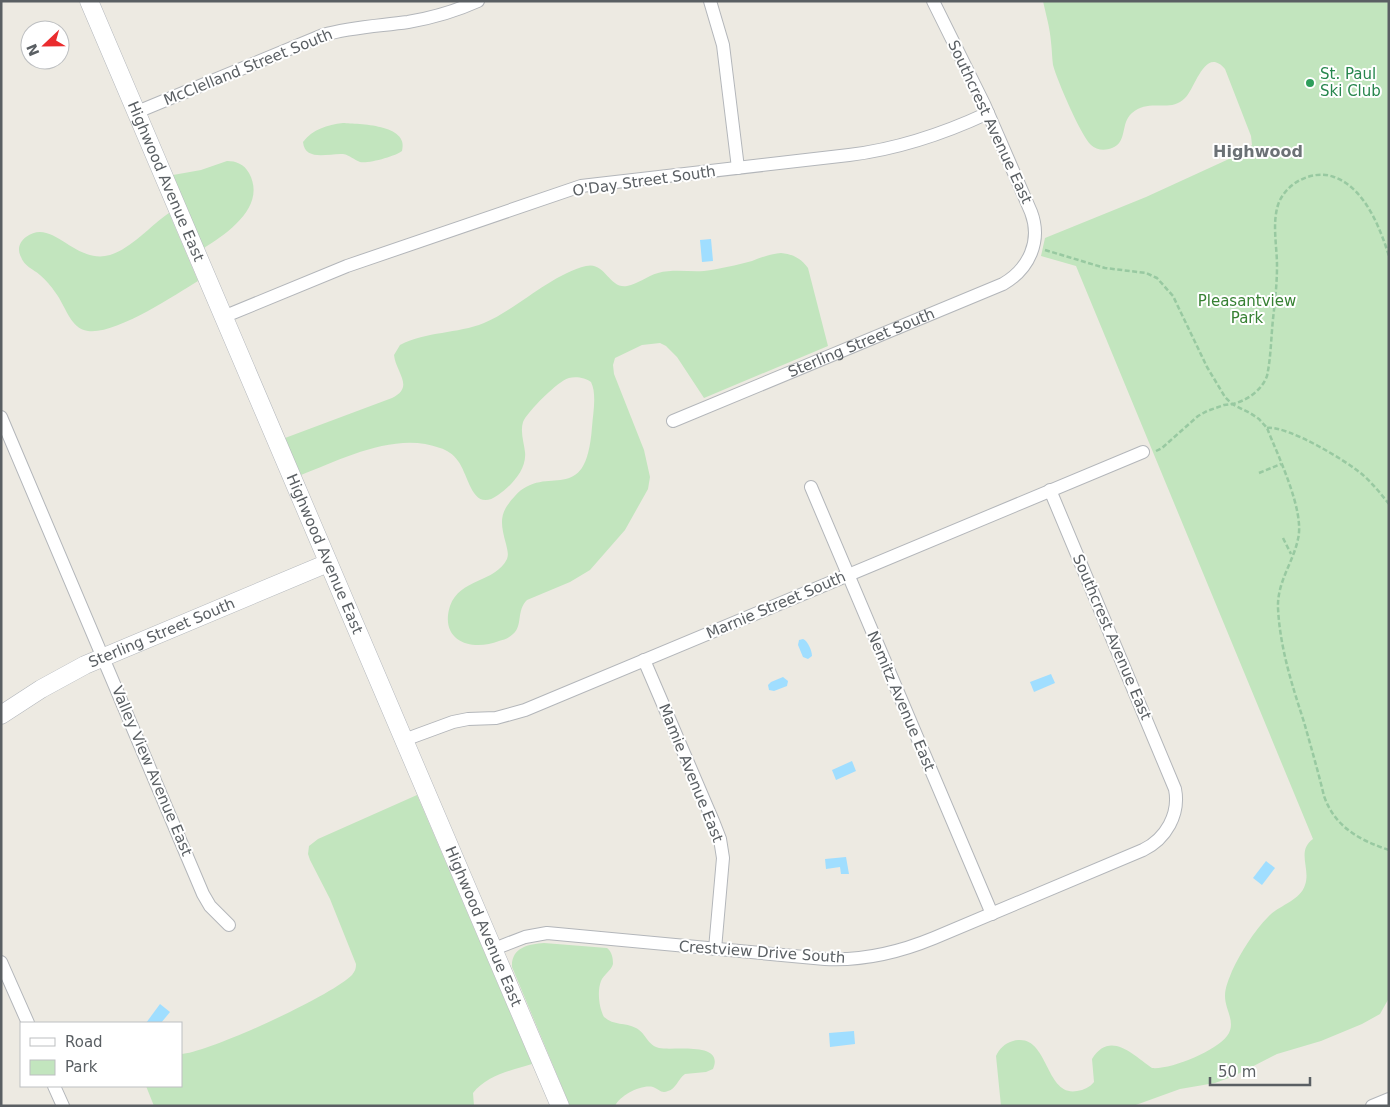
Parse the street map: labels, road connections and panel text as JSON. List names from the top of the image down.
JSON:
{
  "streets": {
    "street": [
      "McClelland Street South",
      "Southcrest Avenue East",
      "Highwood Avenue East",
      "O'Day Street South",
      "Sterling Street South",
      "Marnie Street South",
      "Nemitz Avenue East",
      "Valley View Avenue East",
      "Mamie Avenue East",
      "Crestview Drive South"
    ]
  },
  "crossings": [
    ["McClelland Street South", "Highwood Avenue East"],
    ["Southcrest Avenue East", "O'Day Street South"],
    ["Southcrest Avenue East", "Sterling Street South"],
    ["Southcrest Avenue East", "Marnie Street South"],
    ["Southcrest Avenue East", "Crestview Drive South"],
    ["Highwood Avenue East", "O'Day Street South"],
    ["Highwood Avenue East", "Sterling Street South"],
    ["Highwood Avenue East", "Marnie Street South"],
    ["Highwood Avenue East", "Crestview Drive South"],
    ["Sterling Street South", "Valley View Avenue East"],
    ["Marnie Street South", "Nemitz Avenue East"],
    ["Marnie Street South", "Mamie Avenue East"],
    ["Nemitz Avenue East", "Crestview Drive South"],
    ["Mamie Avenue East", "Crestview Drive South"]
  ],
  "districts": ["Highwood"],
  "parks": ["Pleasantview Park"],
  "places": ["St. Paul Ski Club"],
  "legend": ["Road", "Park"],
  "scale_bar": "50 m",
  "north": "left"
}
